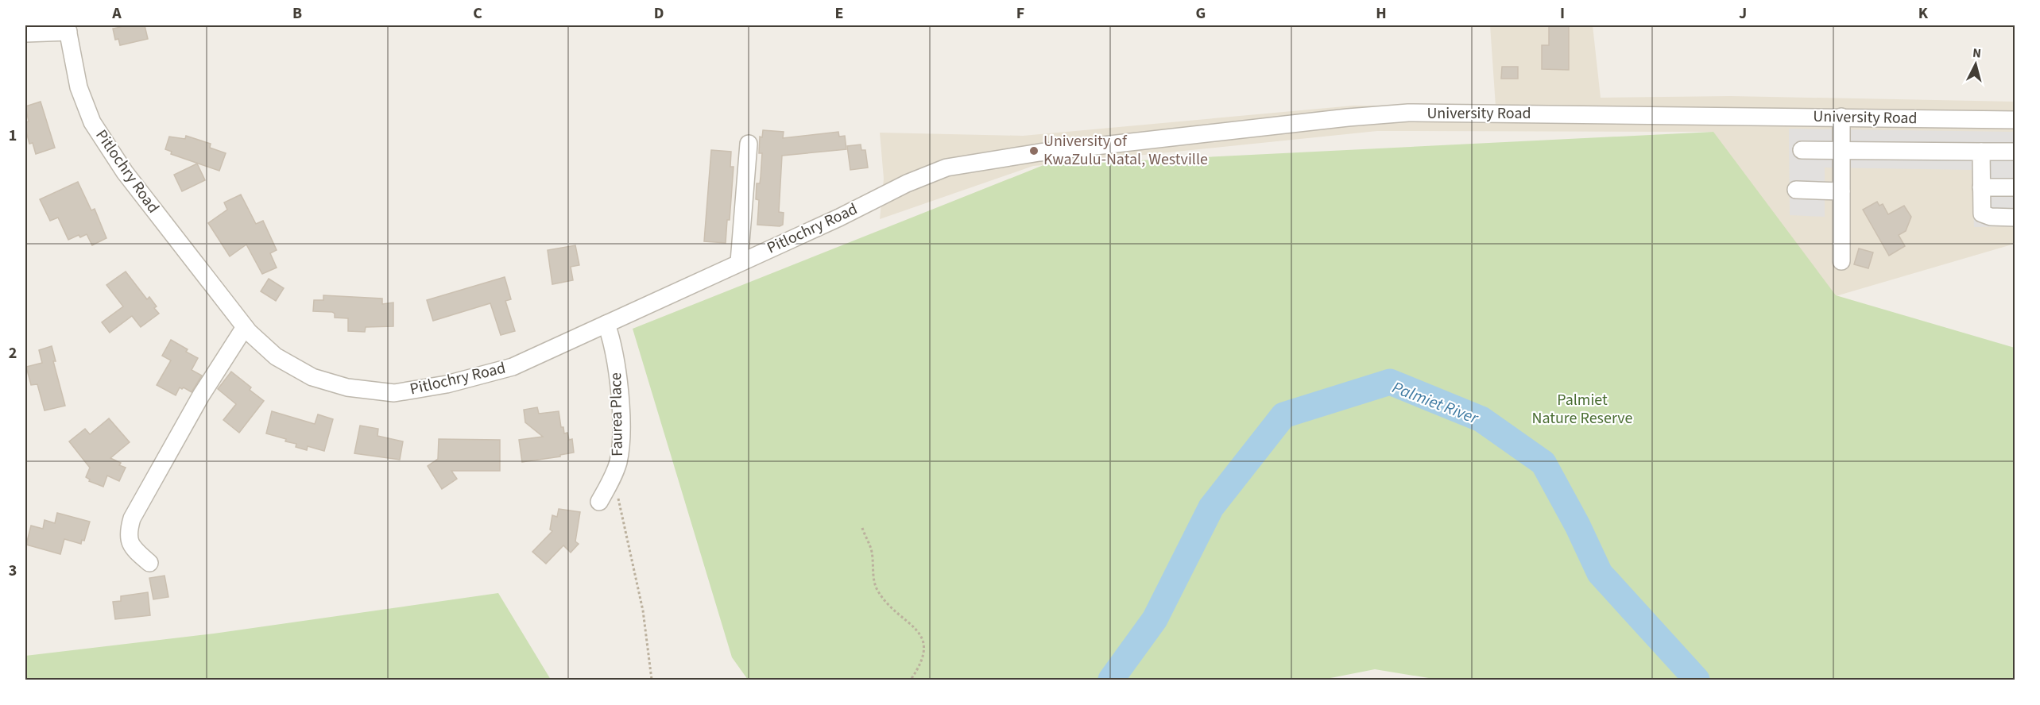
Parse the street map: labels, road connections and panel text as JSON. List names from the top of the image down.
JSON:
{
  "streets": {
    "street": ["University Road", "Pitlochry Road", "Faurea Place"]
  },
  "crossings": [
    ["University Road", "Pitlochry Road"],
    ["Pitlochry Road", "Faurea Place"]
  ],
  "water": ["Palmiet River"],
  "parks": ["Palmiet Nature Reserve"],
  "places": ["University of KwaZulu-Natal, Westville"],
  "north": "top",
  "grid": {
    "columns": [
      "A",
      "B",
      "C",
      "D",
      "E",
      "F",
      "G",
      "H",
      "I",
      "J",
      "K"
    ],
    "rows": ["1", "2", "3"]
  }
}
